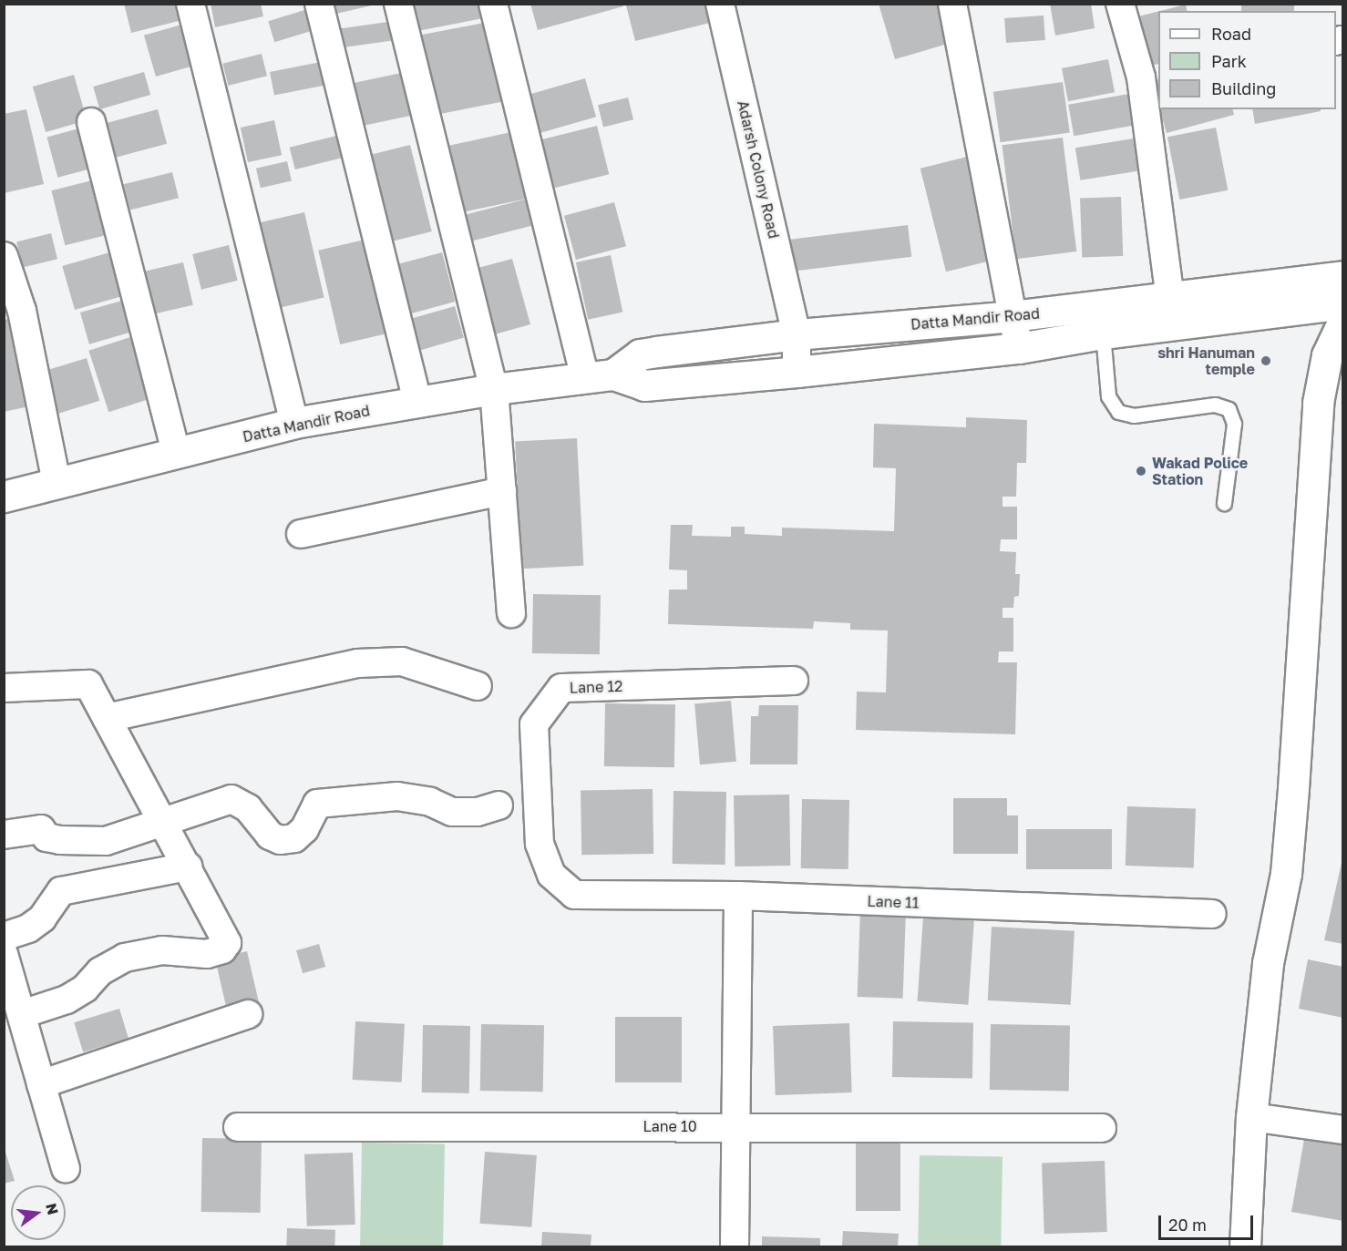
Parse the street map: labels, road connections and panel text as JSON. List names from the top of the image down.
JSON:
{
  "streets": {
    "main road": ["Datta Mandir Road"],
    "street": [
      "Adarsh Colony Road",
      "Lane 12",
      "Lane 11",
      "Lane 10"
    ]
  },
  "crossings": [
    ["Adarsh Colony Road", "Datta Mandir Road"],
    ["Lane 12", "Lane 11"]
  ],
  "places": ["shri Hanuman temple", "Wakad Police Station"],
  "legend": ["Road", "Park", "Building"],
  "scale_bar": "20 m",
  "north": "right"
}
